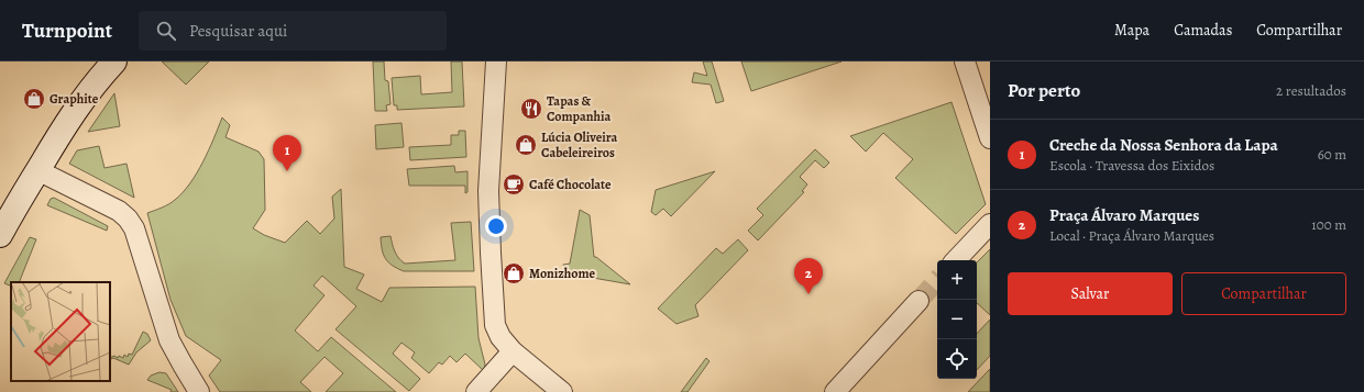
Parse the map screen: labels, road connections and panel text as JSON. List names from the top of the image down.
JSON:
{
  "places": {
    "shop": ["Graphite", "Lúcia Oliveira Cabeleireiros", "Monizhome"],
    "restaurant": ["Tapas & Companhia"],
    "cafe": ["Café Chocolate"]
  },
  "page": {
    "header": "Turnpoint",
    "search": "Pesquisar aqui",
    "nav": ["Mapa", "Camadas", "Compartilhar"],
    "heading": ["Por perto", "2 resultados"],
    "list": [
      {
        "mark": "1",
        "name": "Creche da Nossa Senhora da Lapa",
        "note": "Escola · Travessa dos Eixidos",
        "value": "60 m"
      },
      {
        "mark": "2",
        "name": "Praça Álvaro Marques",
        "note": "Local · Praça Álvaro Marques",
        "value": "100 m"
      }
    ],
    "pins": ["1", "2"],
    "buttons": ["Salvar", "Compartilhar"],
    "map_buttons": ["+", "−"]
  }
}
